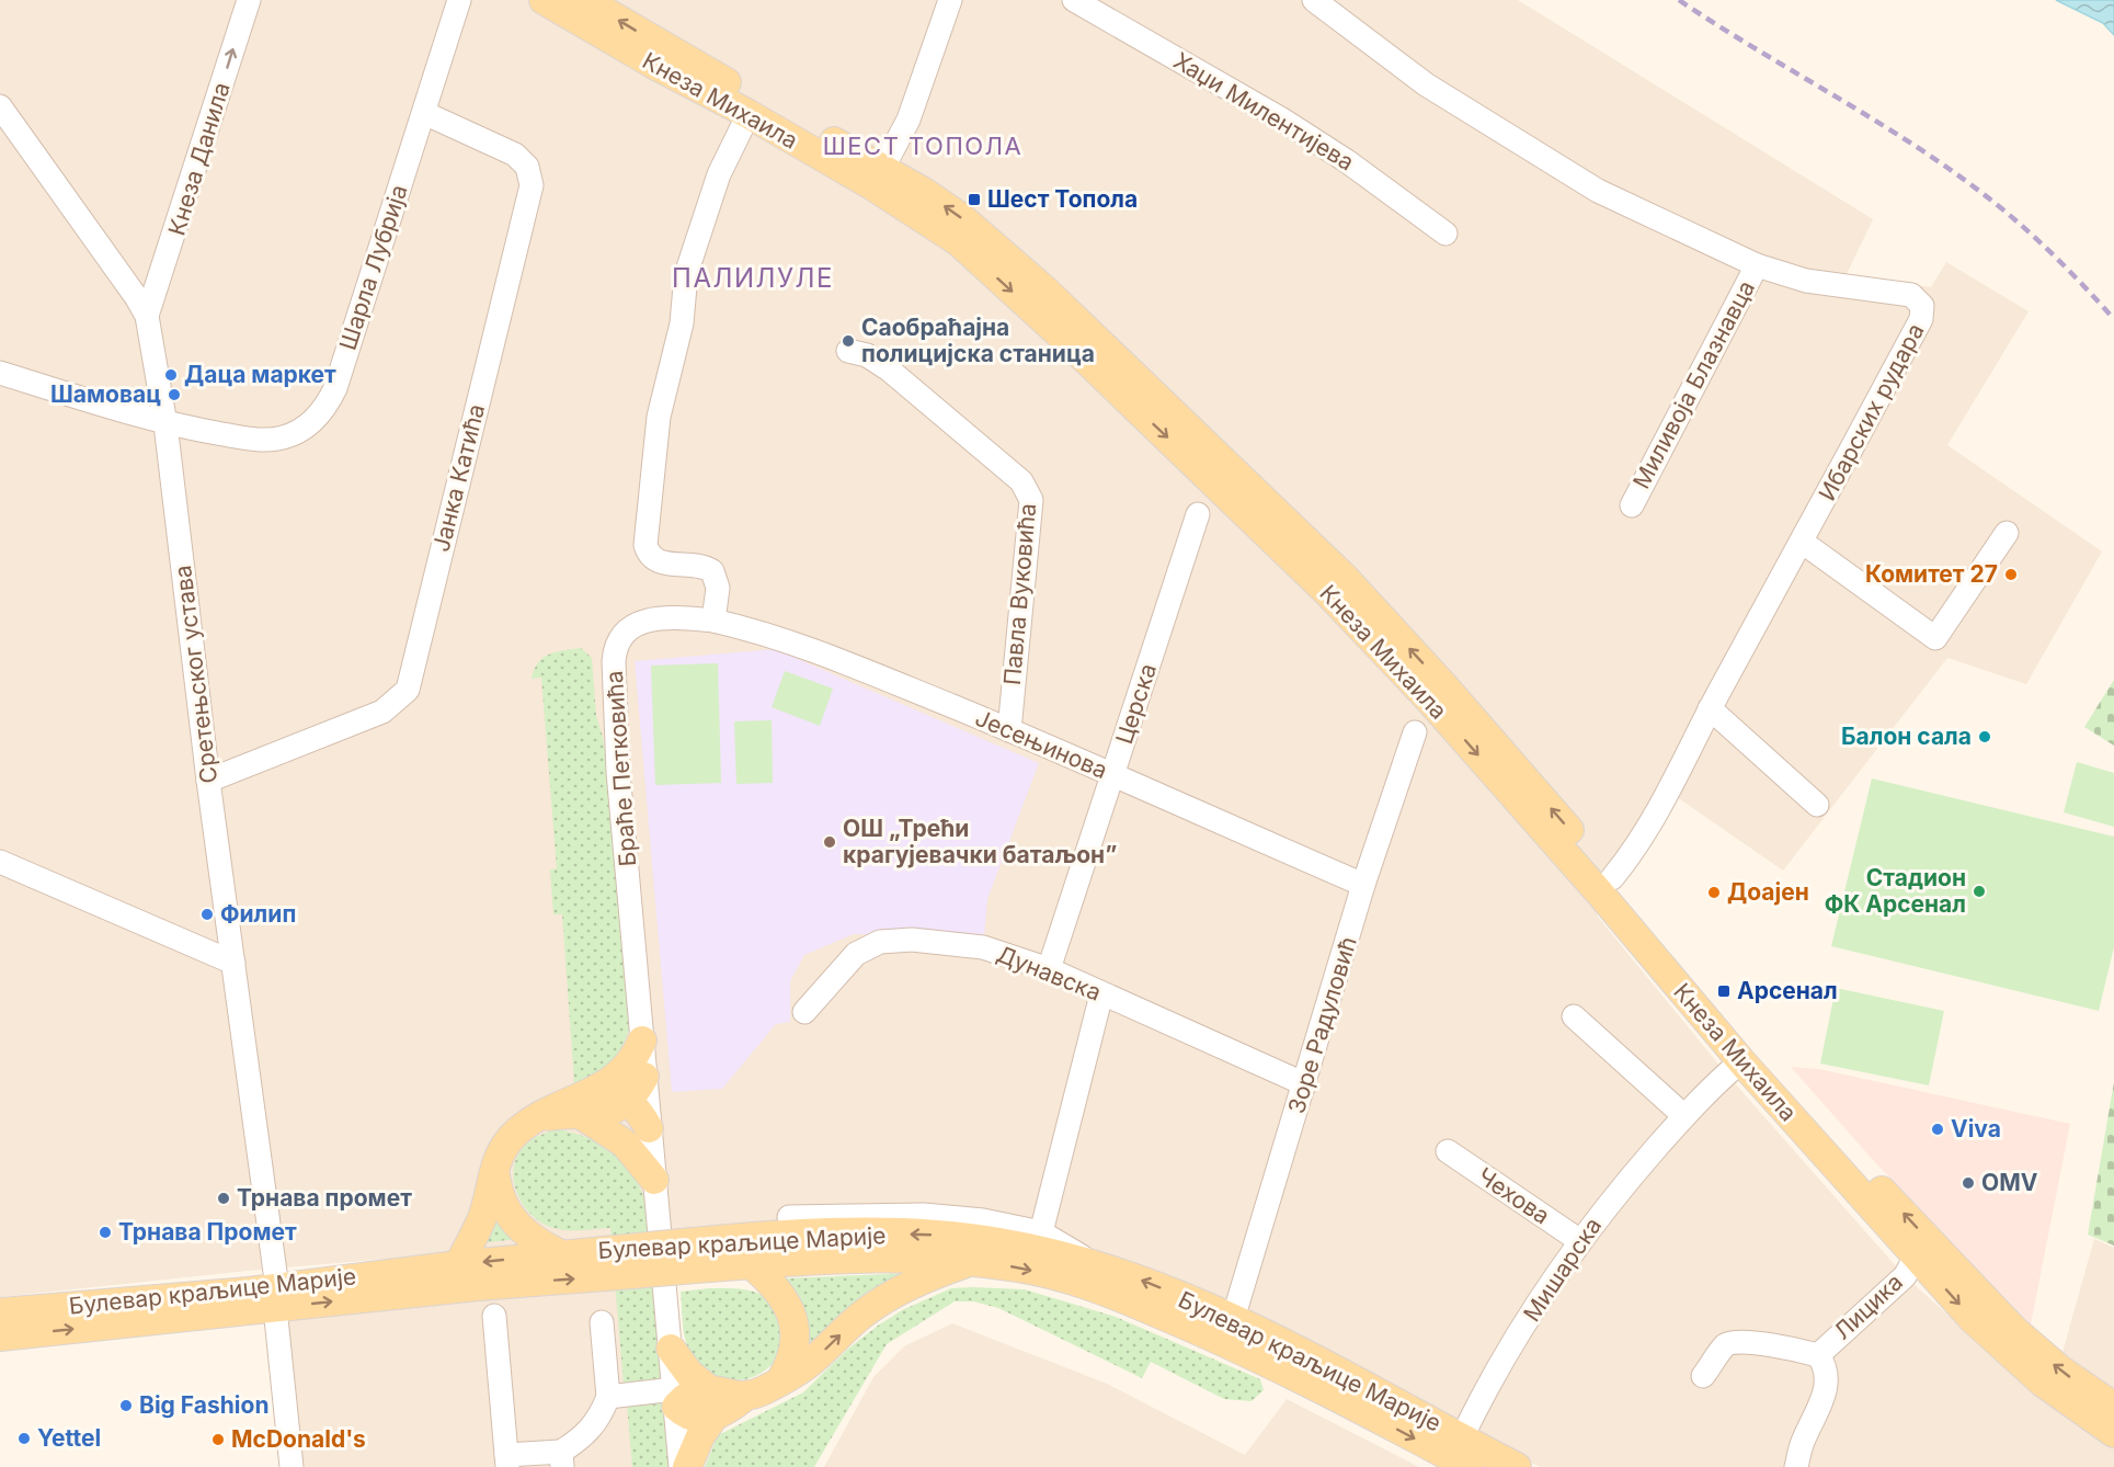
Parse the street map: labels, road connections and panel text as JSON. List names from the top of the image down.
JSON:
{
  "streets": {
    "main road": ["Кнеза Михаила", "Булевар краљице Марије"],
    "street": [
      "Хаџи Милентијева",
      "Кнеза Данила",
      "Шарла Лубрија",
      "Миливоја Блазнавца",
      "Ибарских рудара",
      "Јанка Катића",
      "Павла Вуковића",
      "Сретењског устава",
      "Церска",
      "Јесењинова",
      "Браће Петковића",
      "Дунавска",
      "Зоре Радуловић",
      "Чехова",
      "Мишарска",
      "Лицика"
    ]
  },
  "crossings": [
    ["Кнеза Михаила", "Ибарских рудара"],
    ["Кнеза Михаила", "Мишарска"],
    ["Кнеза Михаила", "Лицика"],
    ["Кнеза Данила", "Сретењског устава"],
    ["Шарла Лубрија", "Јанка Катића"],
    ["Шарла Лубрија", "Сретењског устава"],
    ["Миливоја Блазнавца", "Ибарских рудара"],
    ["Јанка Катића", "Сретењског устава"],
    ["Павла Вуковића", "Јесењинова"],
    ["Сретењског устава", "Булевар краљице Марије"],
    ["Церска", "Јесењинова"],
    ["Церска", "Дунавска"],
    ["Јесењинова", "Браће Петковића"],
    ["Јесењинова", "Зоре Радуловић"],
    ["Дунавска", "Зоре Радуловић"],
    ["Зоре Радуловић", "Булевар краљице Марије"],
    ["Чехова", "Мишарска"],
    ["Булевар краљице Марије", "Мишарска"]
  ],
  "one_way": ["Кнеза Данила"],
  "districts": ["ШЕСТ ТОПОЛА", "ПАЛИЛУЛЕ"],
  "places": {
    "transit": ["Шест Топола", "Арсенал"],
    "other": [
      "Саобраћајна полицијска станица",
      "Даца маркет",
      "Шамовац",
      "Комитет 27",
      "Балон сала",
      "ОШ „Трећи крагујевачки батаљон”",
      "Стадион ФК Арсенал",
      "Доајен",
      "Филип",
      "Viva",
      "OMV",
      "Трнава промет",
      "Трнава Промет",
      "Big Fashion",
      "Yettel",
      "McDonald's"
    ]
  }
}
